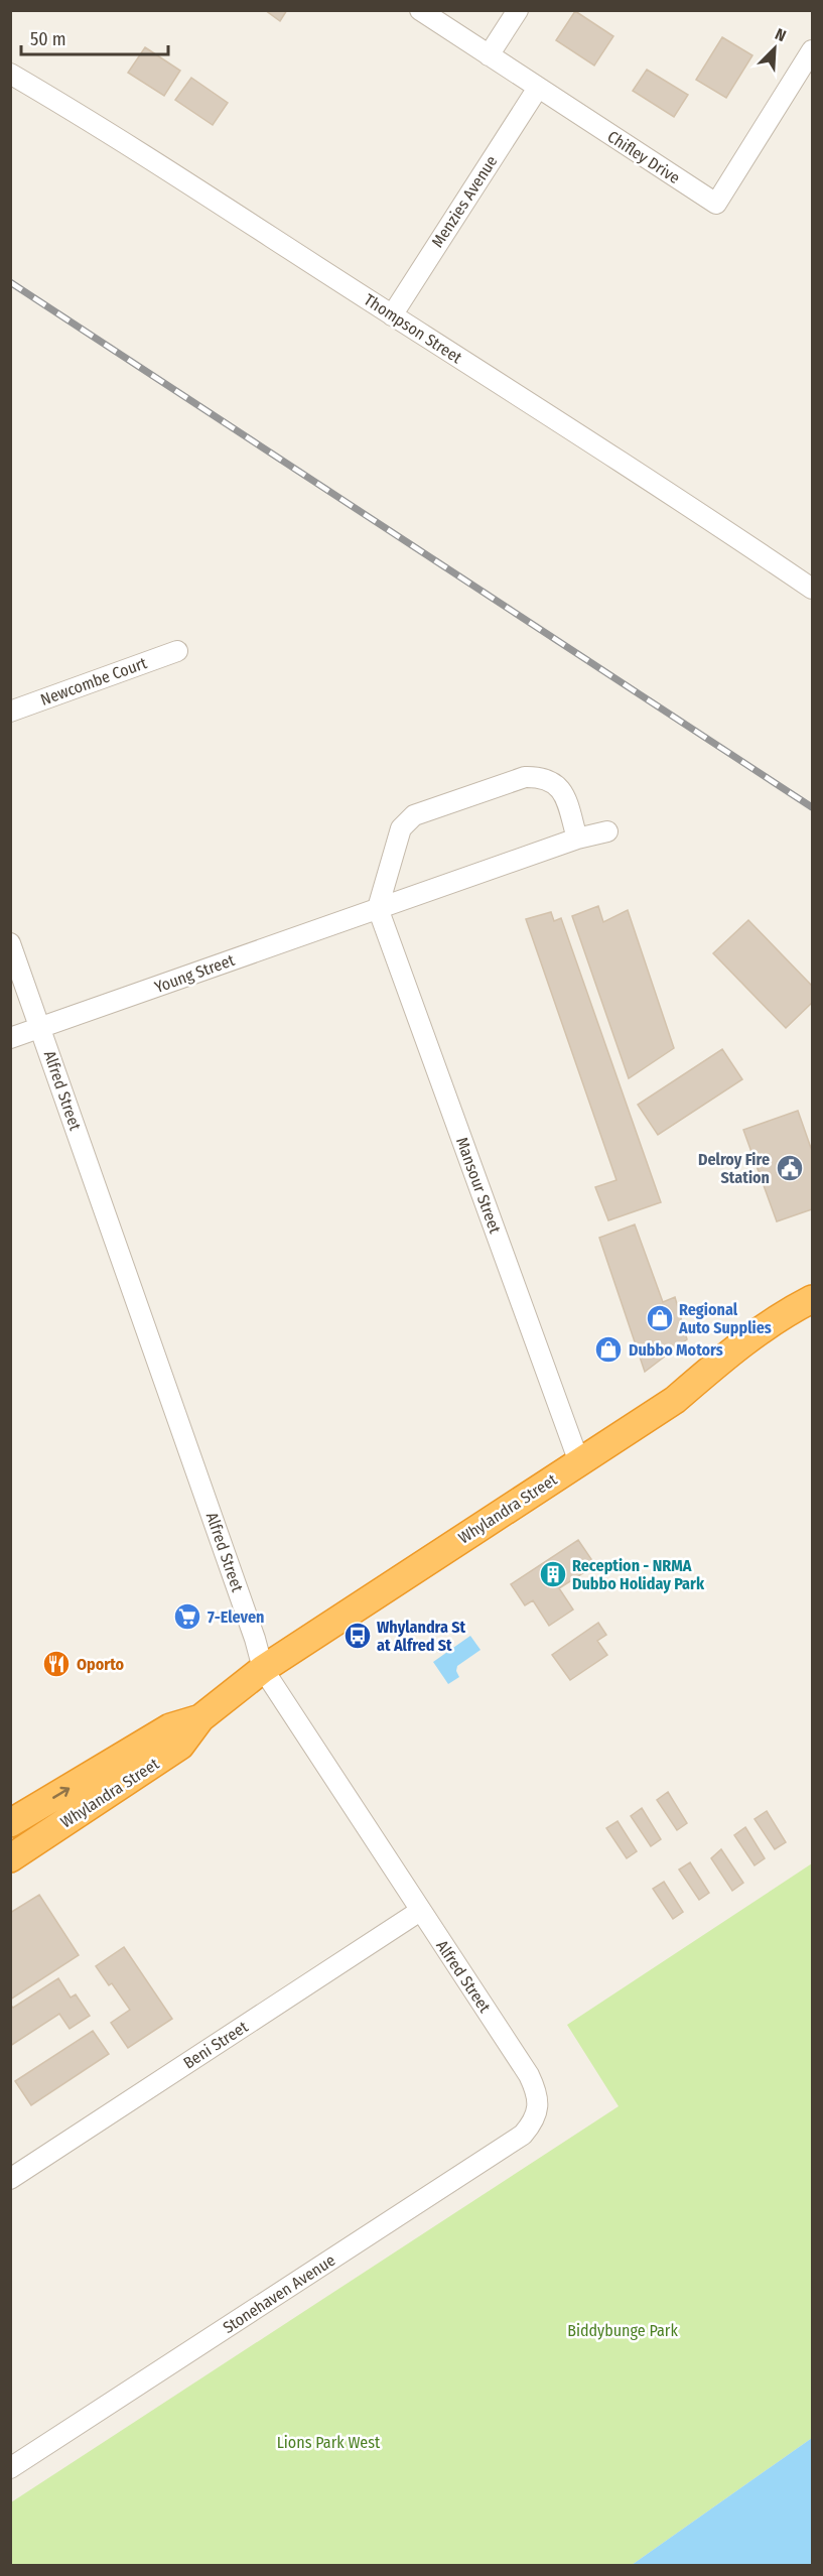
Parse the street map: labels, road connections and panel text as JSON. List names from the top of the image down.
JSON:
{
  "streets": {
    "highway": ["Whylandra Street"],
    "street": [
      "Chifley Drive",
      "Menzies Avenue",
      "Thompson Street",
      "Newcombe Court",
      "Young Street",
      "Alfred Street",
      "Mansour Street",
      "Beni Street",
      "Stonehaven Avenue"
    ]
  },
  "crossings": [
    ["Chifley Drive", "Menzies Avenue"],
    ["Menzies Avenue", "Thompson Street"],
    ["Young Street", "Alfred Street"],
    ["Young Street", "Mansour Street"],
    ["Alfred Street", "Whylandra Street"],
    ["Alfred Street", "Beni Street"],
    ["Alfred Street", "Stonehaven Avenue"],
    ["Mansour Street", "Whylandra Street"]
  ],
  "parks": ["Biddybunge Park", "Lions Park West"],
  "places": {
    "public building": ["Delroy Fire Station"],
    "shop": ["Regional Auto Supplies", "Dubbo Motors"],
    "building": ["Reception - NRMA Dubbo Holiday Park"],
    "supermarket": ["7-Eleven"],
    "bus stop": ["Whylandra St at Alfred St"],
    "restaurant": ["Oporto"]
  },
  "scale_bar": "50 m",
  "north": "top right"
}
